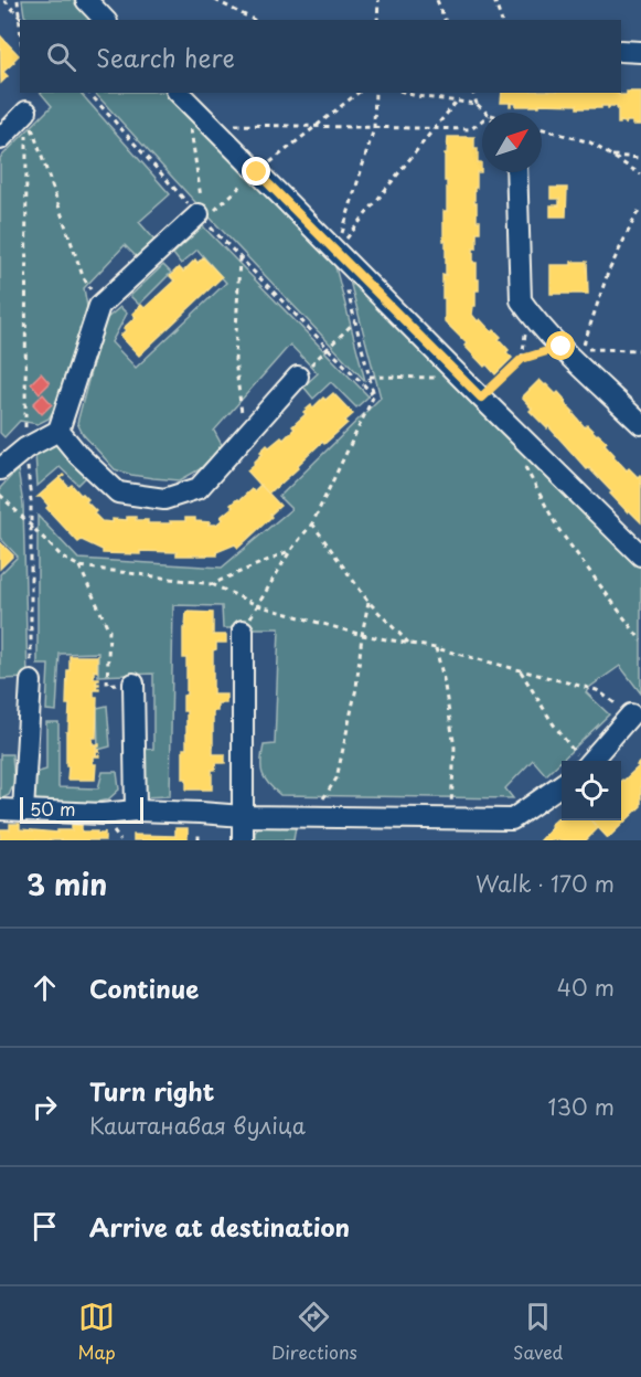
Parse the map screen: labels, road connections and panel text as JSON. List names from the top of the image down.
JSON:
{
  "scale_bar": "50 m",
  "north": "top right",
  "page": {
    "search": "Search here",
    "scale": "50 m",
    "heading": ["3 min", "Walk · 170 m"],
    "list": [
      ["Continue", "40 m"],
      ["Turn right", "Каштанавая вуліца", "130 m"],
      "Arrive at destination"
    ],
    "nav": ["Map", "Directions", "Saved"]
  }
}
